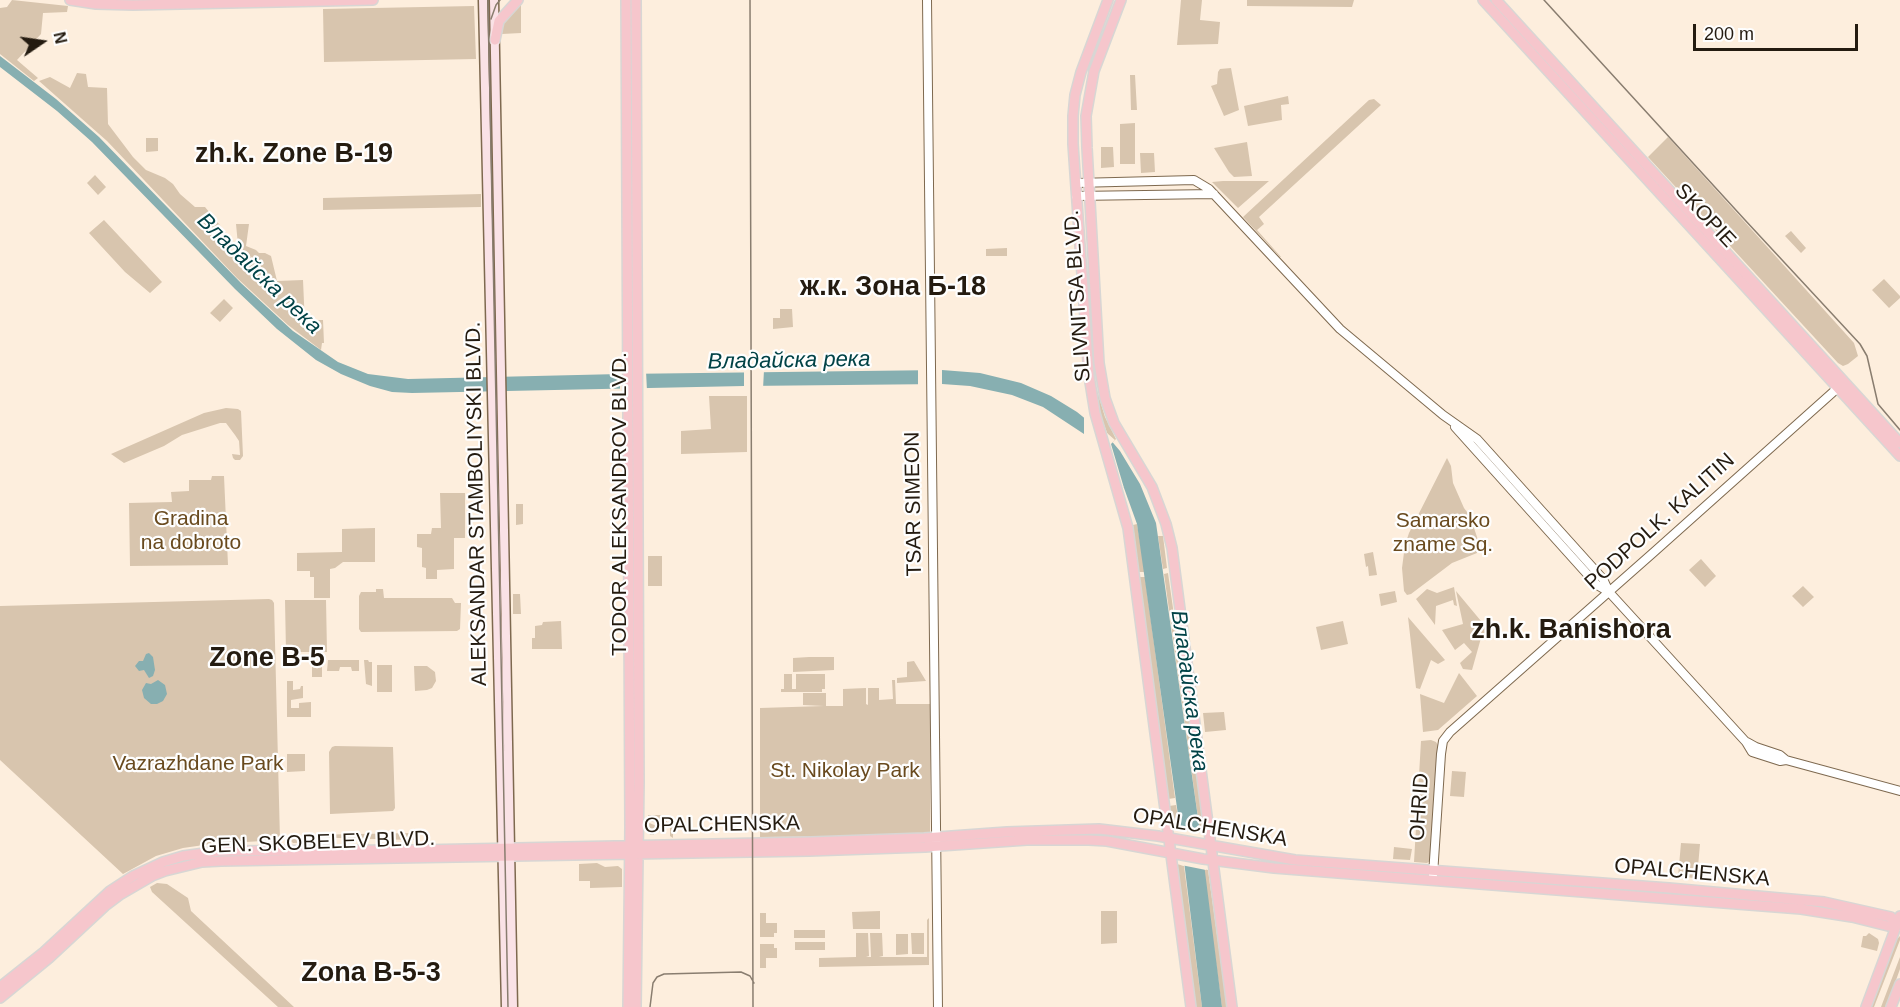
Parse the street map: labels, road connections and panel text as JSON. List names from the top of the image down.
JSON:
{
  "streets": {
    "main road": [
      "SKOPIE",
      "SLIVNITSA BLVD.",
      "ALEKSANDAR STAMBOLIYSKI BLVD.",
      "TODOR ALEKSANDROV BLVD.",
      "OPALCHENSKA",
      "GEN. SKOBELEV BLVD."
    ],
    "street": ["TSAR SIMEON", "PODPOLK. KALITIN", "OHRID"]
  },
  "crossings": [
    ["SKOPIE", "PODPOLK. KALITIN"],
    ["SLIVNITSA BLVD.", "OPALCHENSKA"],
    ["ALEKSANDAR STAMBOLIYSKI BLVD.", "OPALCHENSKA"],
    ["ALEKSANDAR STAMBOLIYSKI BLVD.", "GEN. SKOBELEV BLVD."],
    ["TODOR ALEKSANDROV BLVD.", "OPALCHENSKA"],
    ["TSAR SIMEON", "OPALCHENSKA"],
    ["PODPOLK. KALITIN", "OHRID"],
    ["OHRID", "OPALCHENSKA"],
    ["OPALCHENSKA", "GEN. SKOBELEV BLVD."]
  ],
  "districts": [
    "zh.k. Zone B-19",
    "ж.к. Зона Б-18",
    "zh.k. Banishora",
    "Zone B-5",
    "Zona B-5-3"
  ],
  "water": ["Владайска река"],
  "parks": [
    "Gradina na dobroto",
    "Samarsko zname Sq.",
    "Vazrazhdane Park",
    "St. Nikolay Park"
  ],
  "scale_bar": "200 m",
  "north": "right"
}
